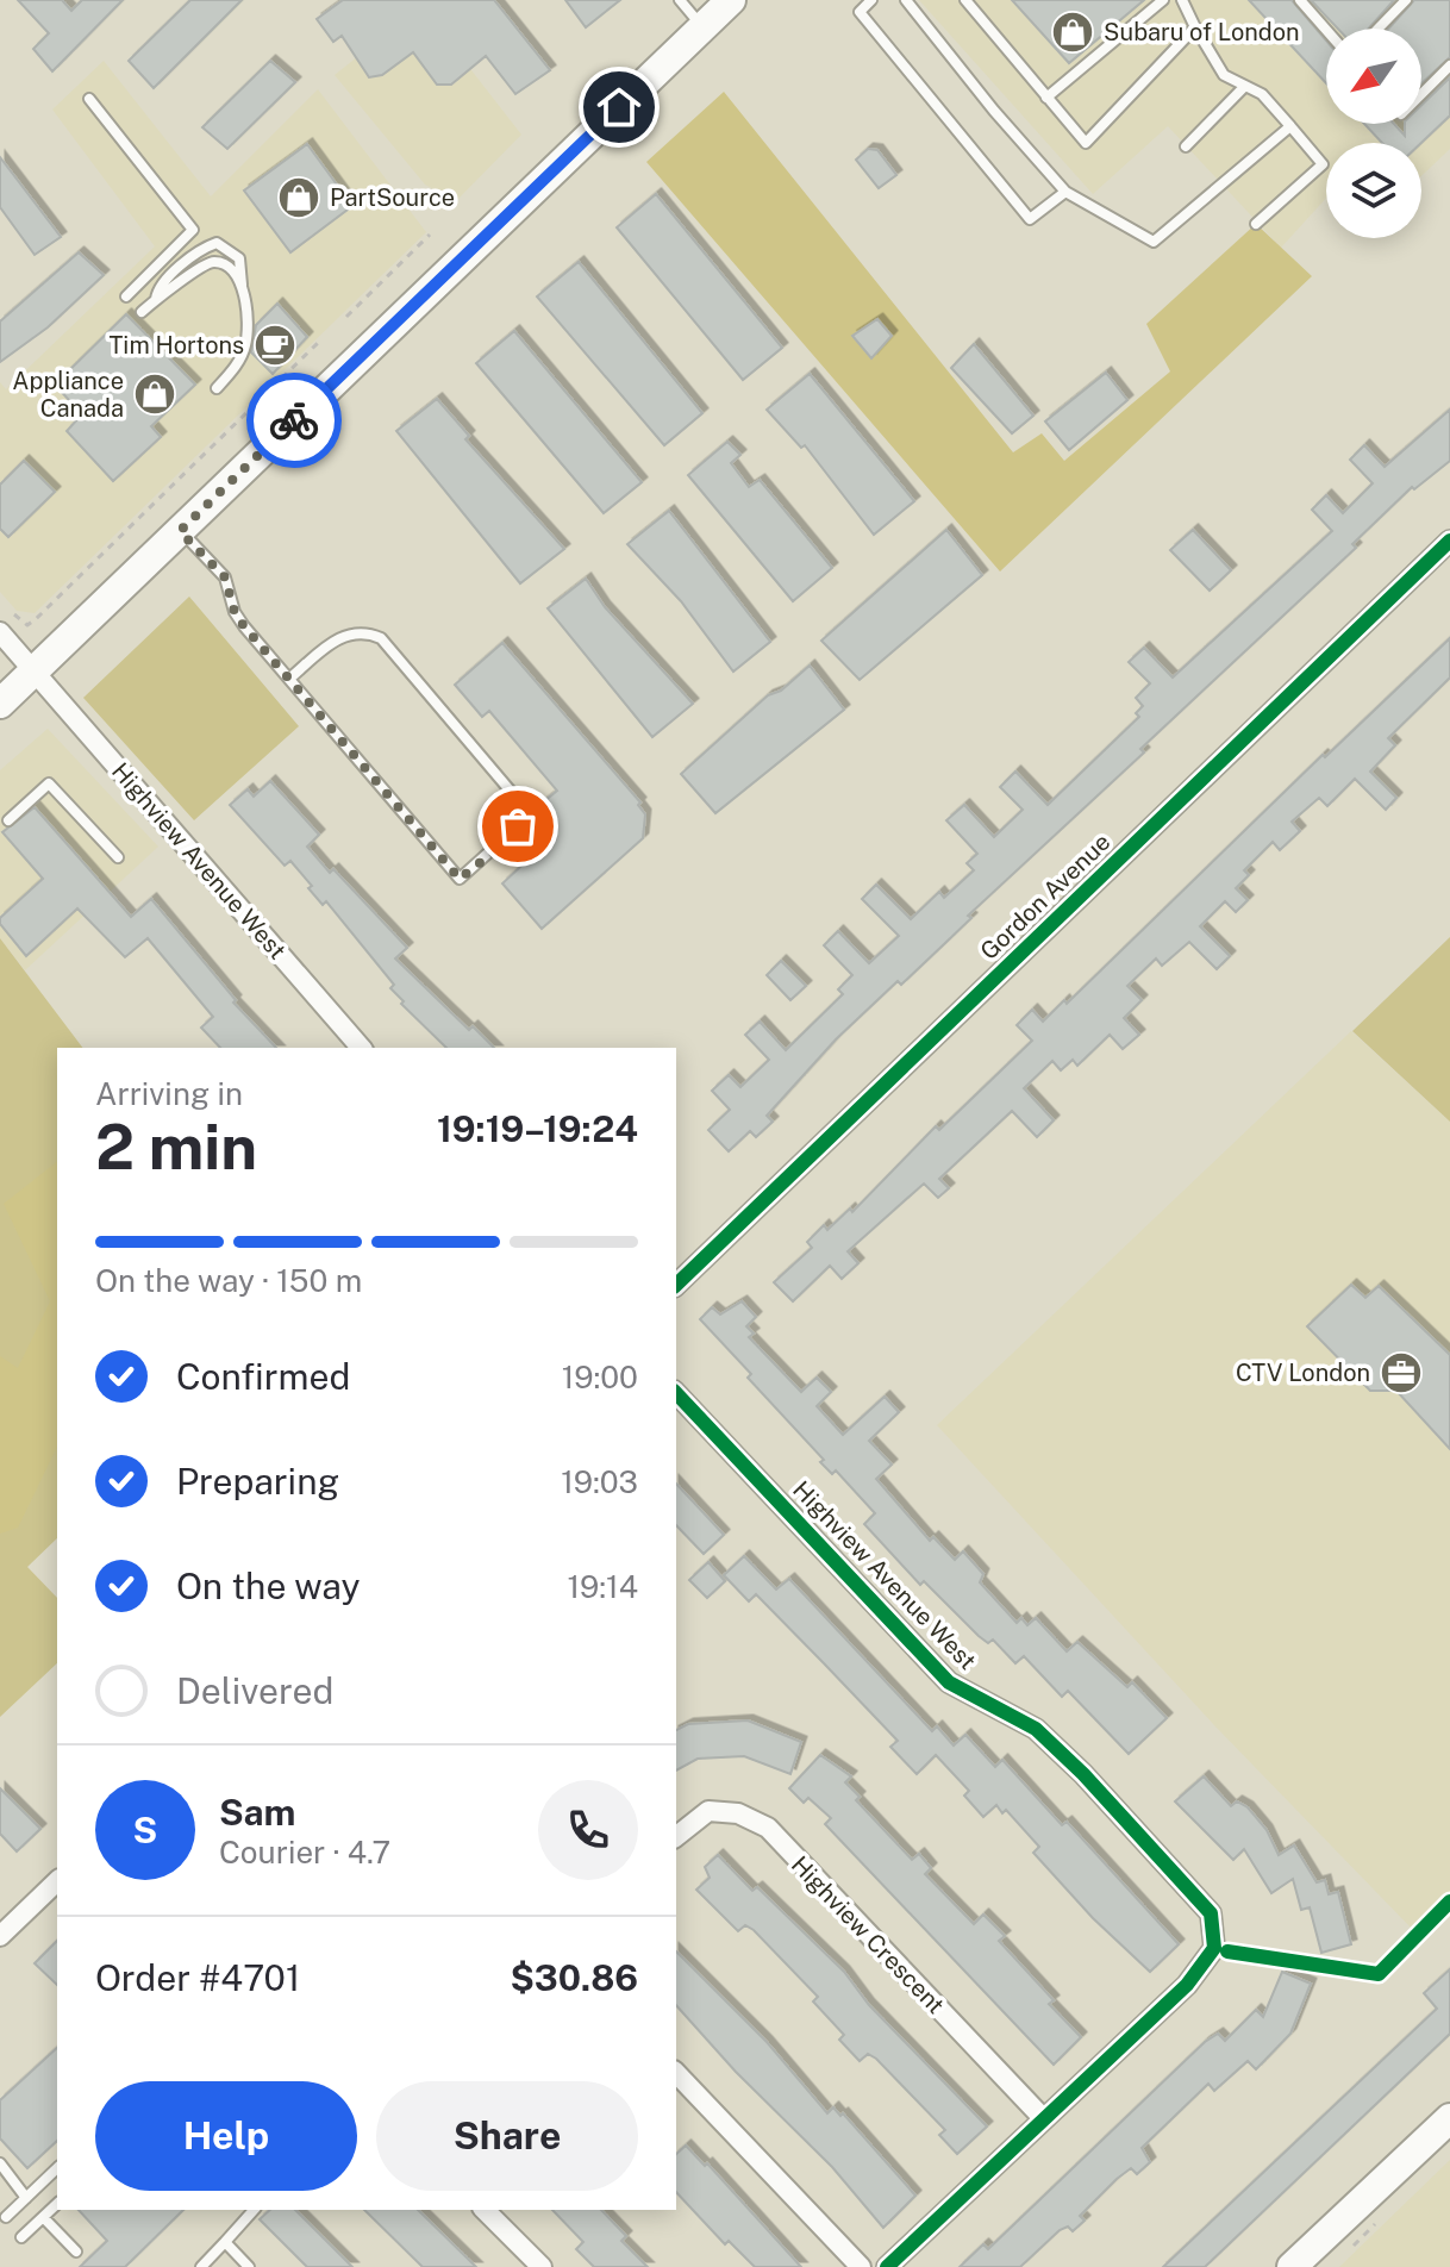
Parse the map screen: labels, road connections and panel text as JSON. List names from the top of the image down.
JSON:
{
  "streets": {
    "street": ["Highview Avenue West", "Gordon Avenue", "Highview Crescent"]
  },
  "crossings": [
    ["Highview Avenue West", "Highview Crescent"]
  ],
  "places": {
    "shop": ["Subaru of London", "PartSource", "Appliance Canada"],
    "cafe": ["Tim Hortons"],
    "office": ["CTV London"]
  },
  "north": "bottom left",
  "page": {
    "heading": ["2 min", "Arriving in", "19:19–19:24"],
    "panel": [
      "Sam",
      "Courier · 4.7",
      "Order #4701",
      "$30.86"
    ],
    "bar": "On the way · 150 m",
    "list": [
      ["Confirmed", "19:00"],
      ["Preparing", "19:03"],
      ["On the way", "19:14"],
      "Delivered"
    ],
    "round": "S",
    "buttons": ["Help", "Share"]
  }
}
